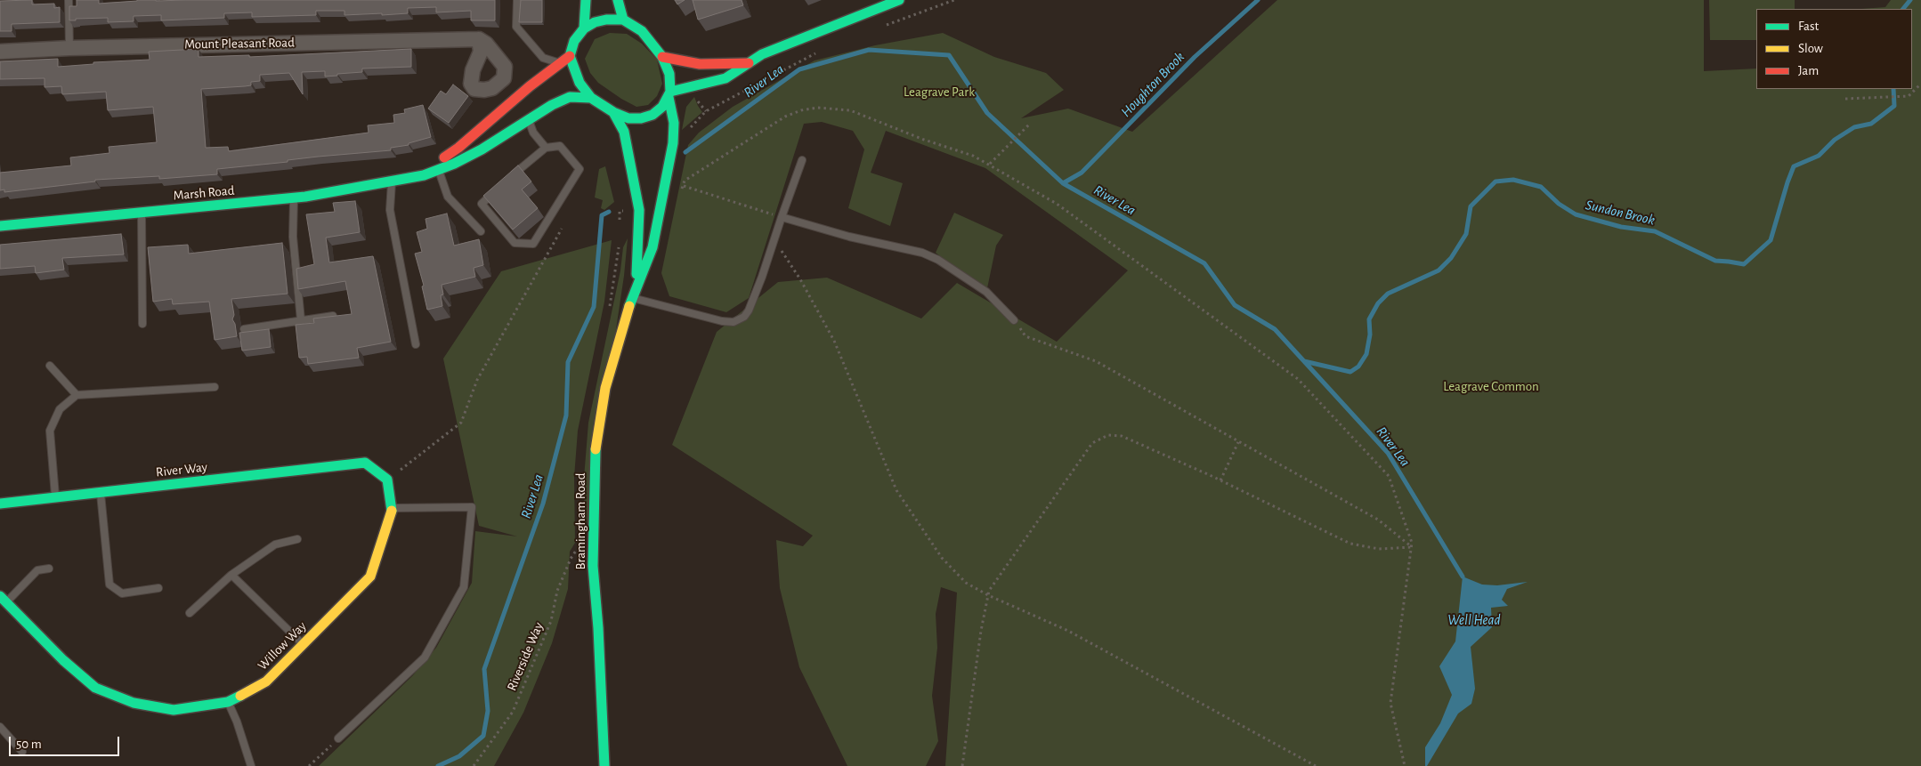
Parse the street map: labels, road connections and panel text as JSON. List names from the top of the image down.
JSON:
{
  "streets": {
    "street": [
      "Mount Pleasant Road",
      "Marsh Road",
      "River Way",
      "Bramingham Road",
      "Willow Way"
    ],
    "path": ["Riverside Way"]
  },
  "crossings": [
    ["Marsh Road", "Bramingham Road"]
  ],
  "water": [
    "River Lea",
    "Houghton Brook",
    "Sundon Brook",
    "Well Head"
  ],
  "parks": ["Leagrave Park", "Leagrave Common"],
  "legend": ["Fast", "Slow", "Jam"],
  "scale_bar": "50 m"
}
